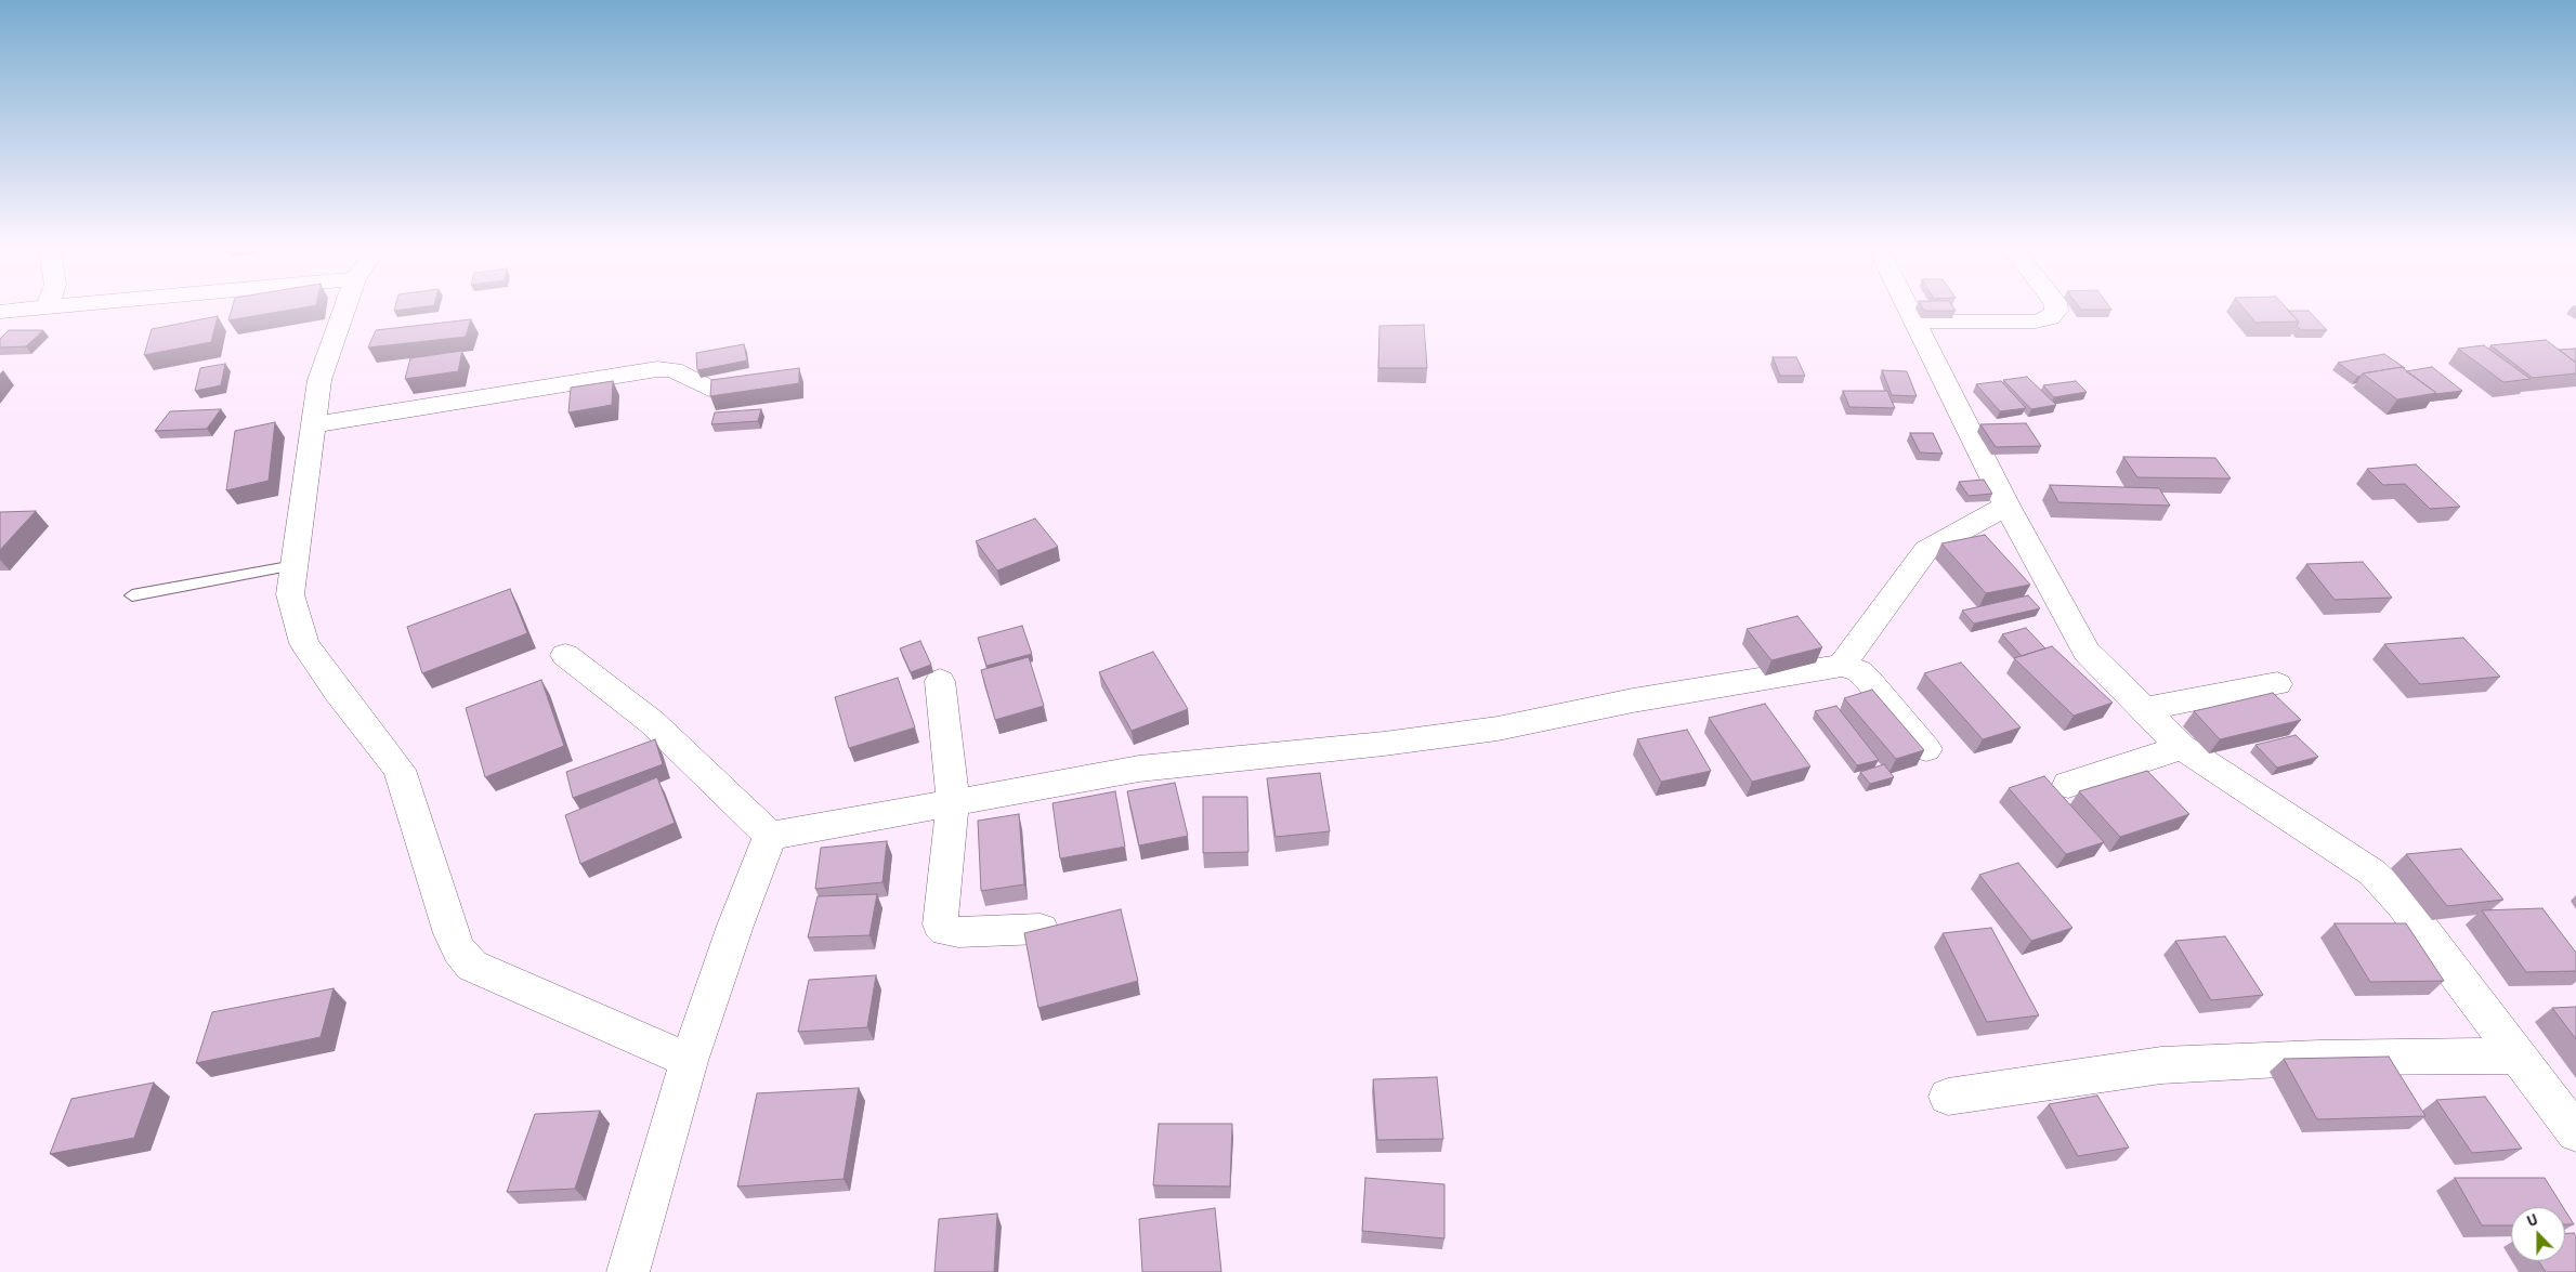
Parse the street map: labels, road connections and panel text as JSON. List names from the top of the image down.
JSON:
{
  "north": "top"
}
